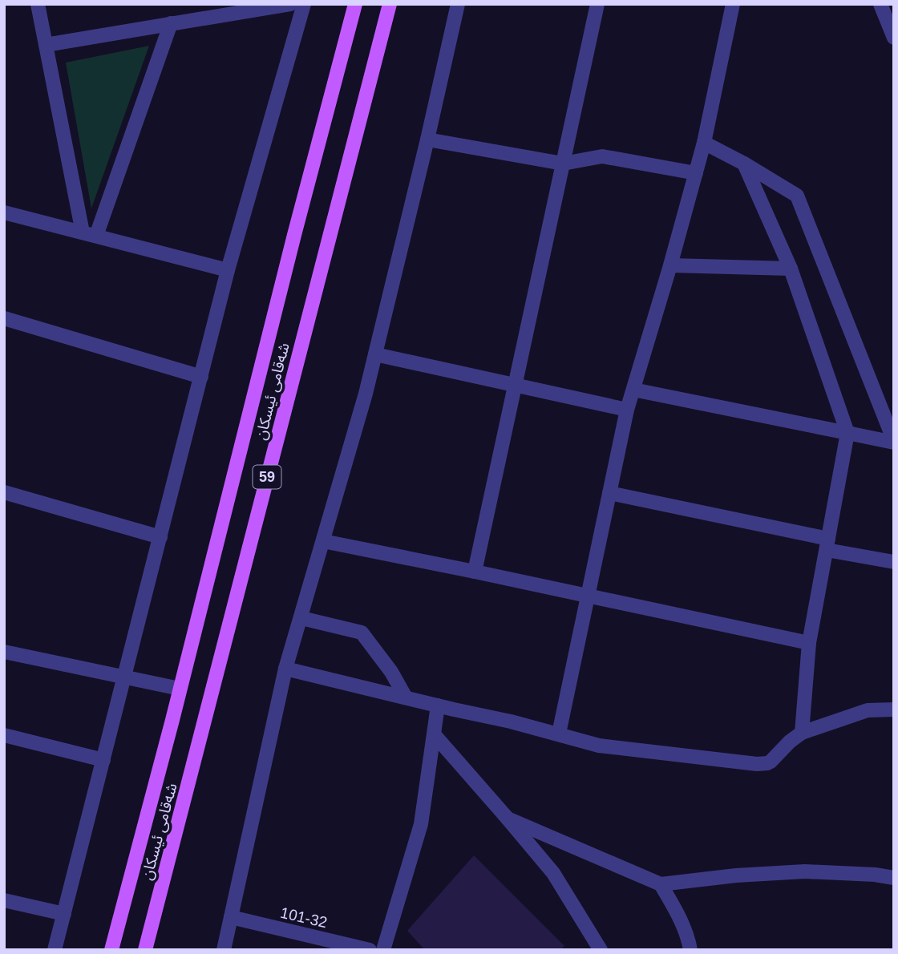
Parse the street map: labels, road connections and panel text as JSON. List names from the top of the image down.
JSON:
{
  "streets": {
    "main road": ["شەقامی ئیسکان", "59"],
    "street": ["101-32"]
  }
}
